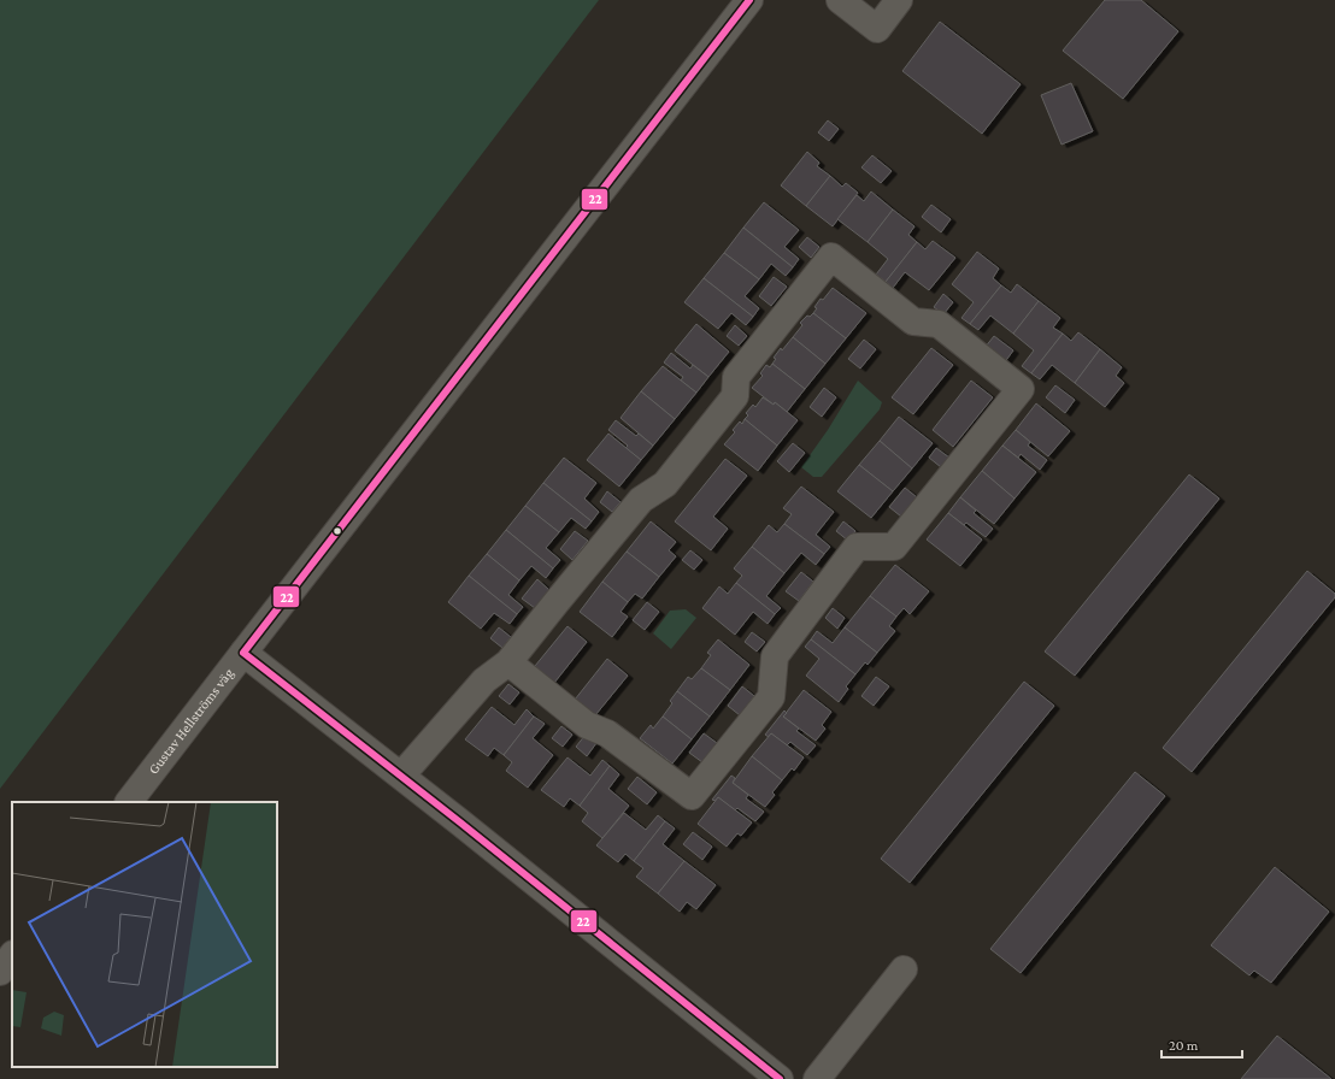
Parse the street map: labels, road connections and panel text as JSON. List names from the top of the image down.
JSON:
{
  "streets": {
    "street": ["Gustav Hellströms väg"]
  },
  "lines": ["transit line 22"],
  "scale_bar": "20 m"
}
